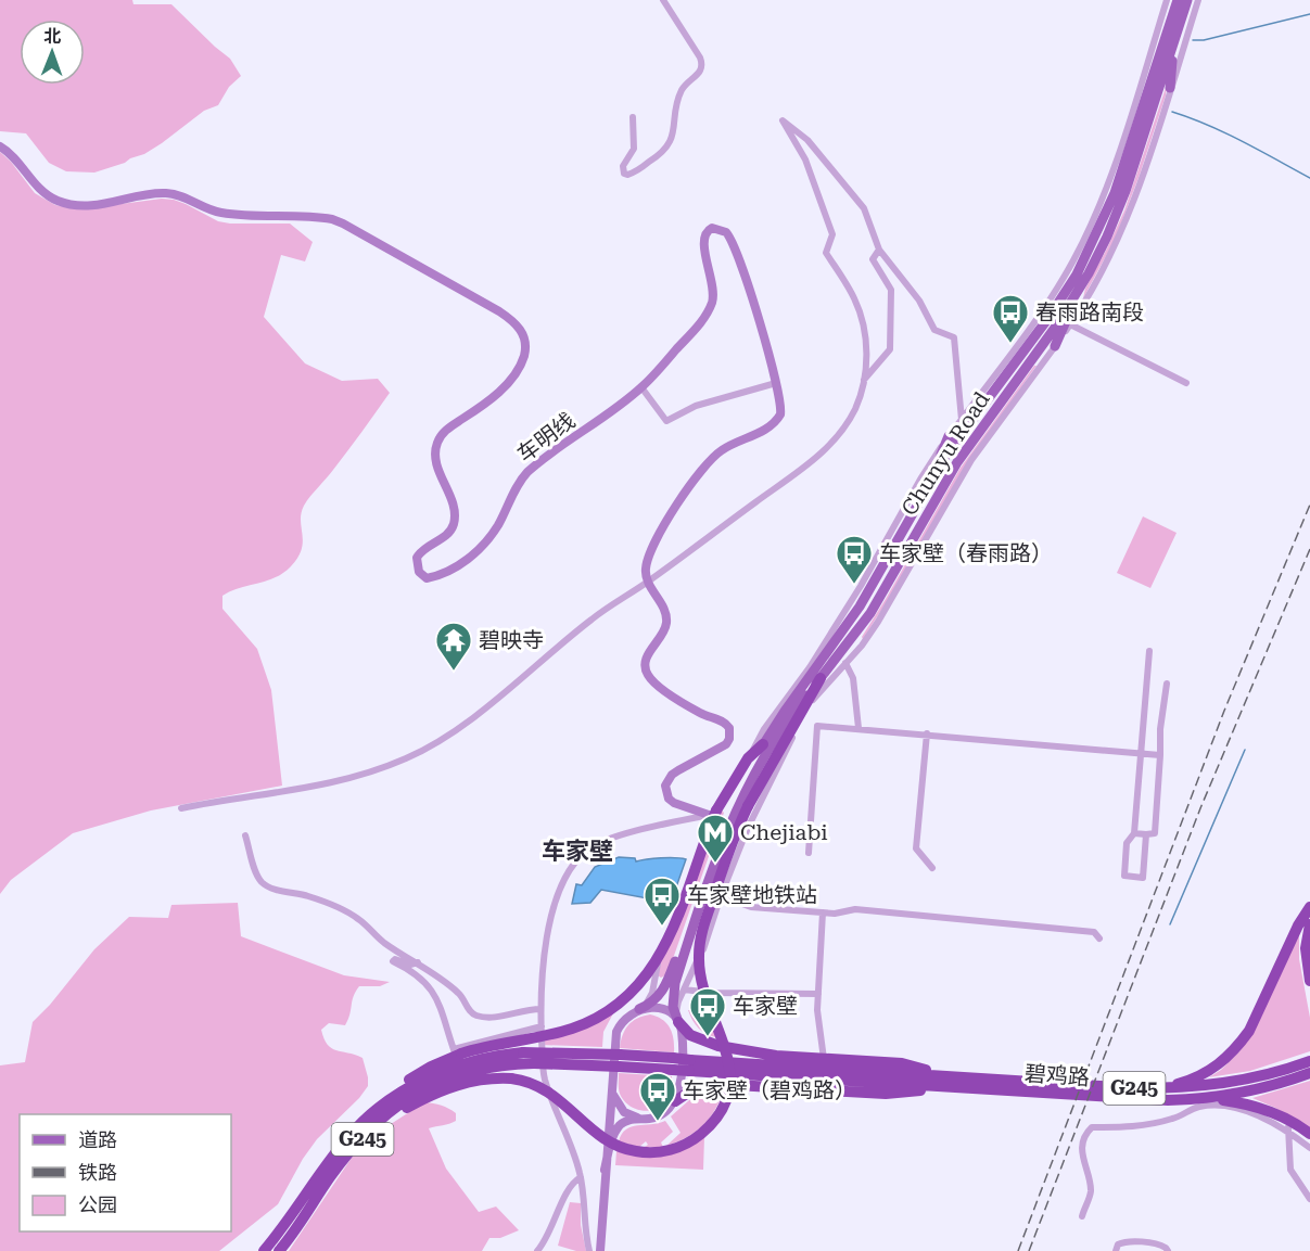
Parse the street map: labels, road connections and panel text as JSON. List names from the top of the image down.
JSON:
{
  "streets": {
    "highway": ["碧鸡路", "G245"],
    "main road": ["车明线", "Chunyu Road"]
  },
  "crossings": [
    ["碧鸡路", "G245"]
  ],
  "districts": ["车家壁"],
  "places": {
    "bus stop": [
      "春雨路南段",
      "车家壁（春雨路）",
      "车家壁地铁站",
      "车家壁",
      "车家壁（碧鸡路）"
    ],
    "temple": ["碧映寺"],
    "metro station": ["Chejiabi"]
  },
  "legend": ["道路", "铁路", "公园"],
  "north": "top"
}
